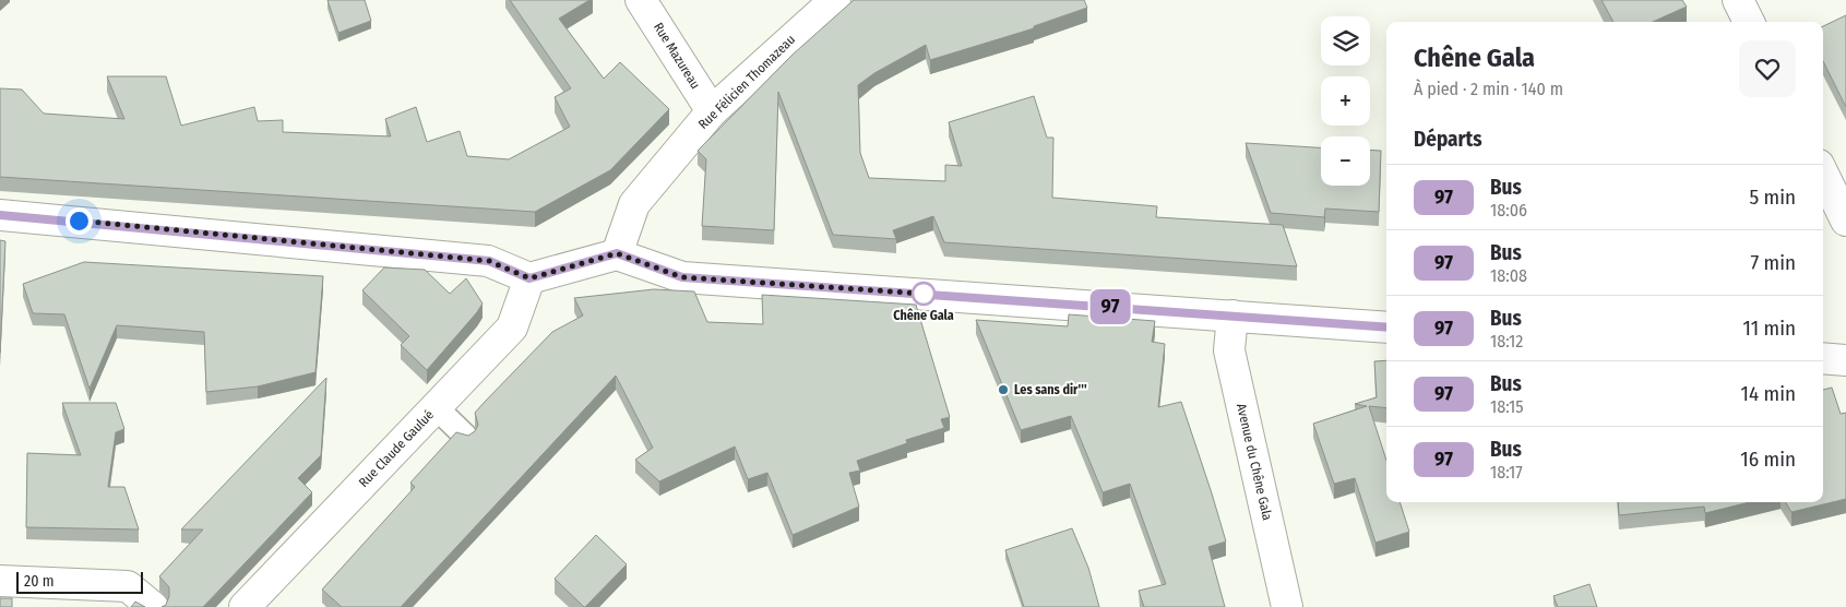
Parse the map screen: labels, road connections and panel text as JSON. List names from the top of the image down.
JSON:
{
  "streets": {
    "street": [
      "Rue Mazureau",
      "Rue Félicien Thomazeau",
      "Rue Claude Gaulué",
      "Avenue du Chêne Gala"
    ]
  },
  "crossings": [
    ["Rue Mazureau", "Rue Félicien Thomazeau"]
  ],
  "places": ["Chêne Gala", "Les sans dir'''"],
  "lines": ["bus line 97"],
  "scale_bar": "20 m",
  "page": {
    "on_map": "97",
    "map_buttons": ["+", "−"],
    "heading": [
      ["Chêne Gala", "À pied · 2 min · 140 m"],
      "Départs"
    ],
    "list": [
      {
        "mark": "97",
        "name": "Bus",
        "note": "18:06",
        "value": "5 min"
      },
      {
        "mark": "97",
        "name": "Bus",
        "note": "18:08",
        "value": "7 min"
      },
      {
        "mark": "97",
        "name": "Bus",
        "note": "18:12",
        "value": "11 min"
      },
      {
        "mark": "97",
        "name": "Bus",
        "note": "18:15",
        "value": "14 min"
      },
      {
        "mark": "97",
        "name": "Bus",
        "note": "18:17",
        "value": "16 min"
      }
    ],
    "scale": "20 m"
  }
}
